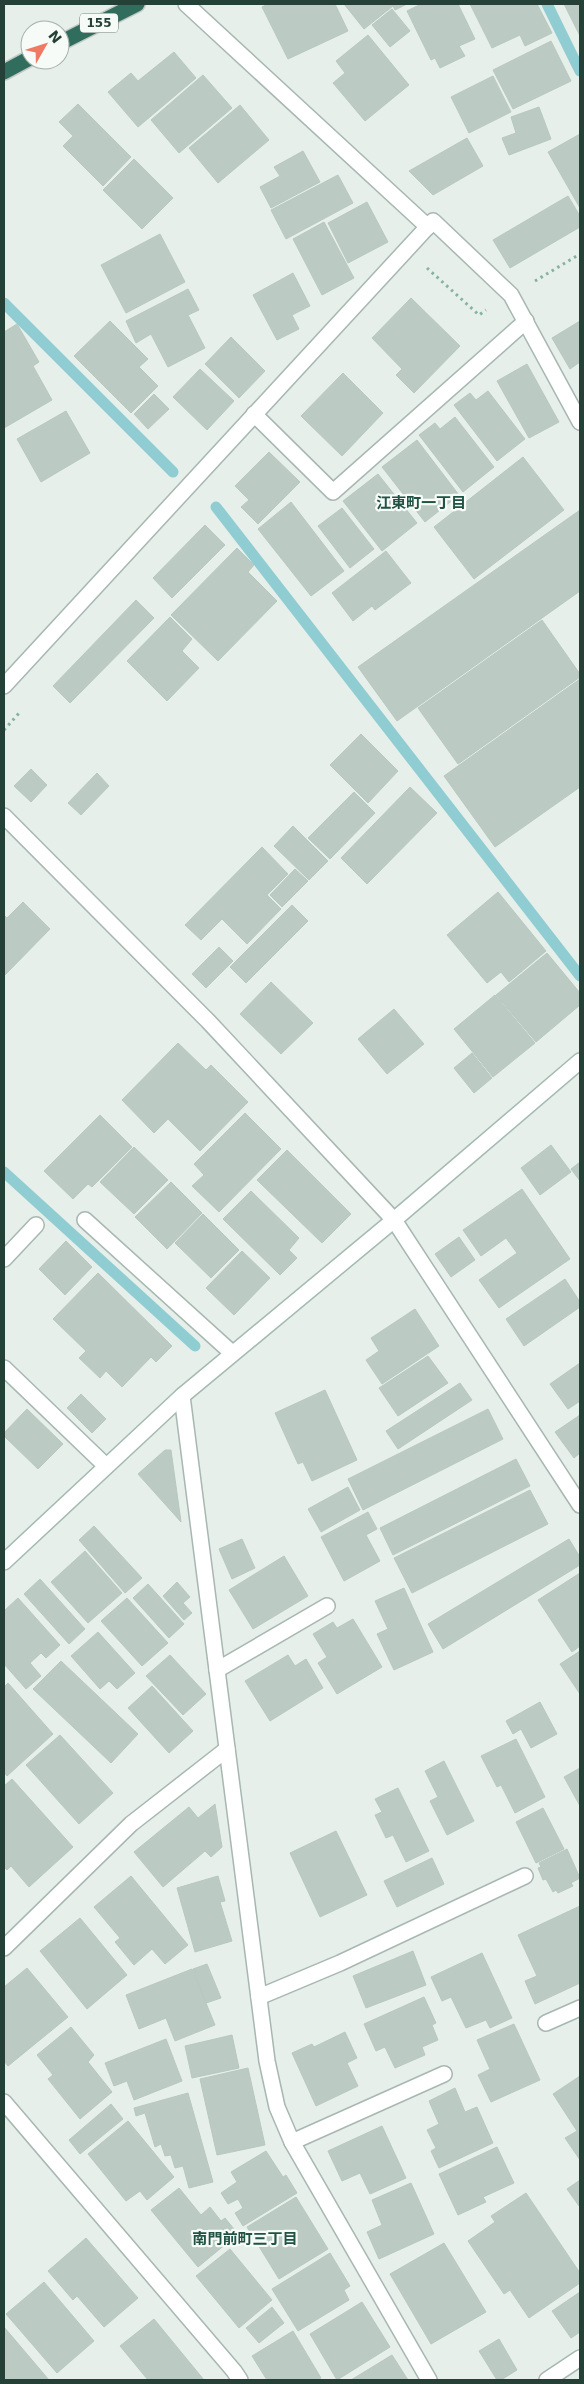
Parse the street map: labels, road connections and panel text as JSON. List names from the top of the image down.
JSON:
{
  "streets": {
    "highway": ["155"]
  },
  "districts": ["江東町一丁目", "南門前町三丁目"],
  "north": "top right"
}
